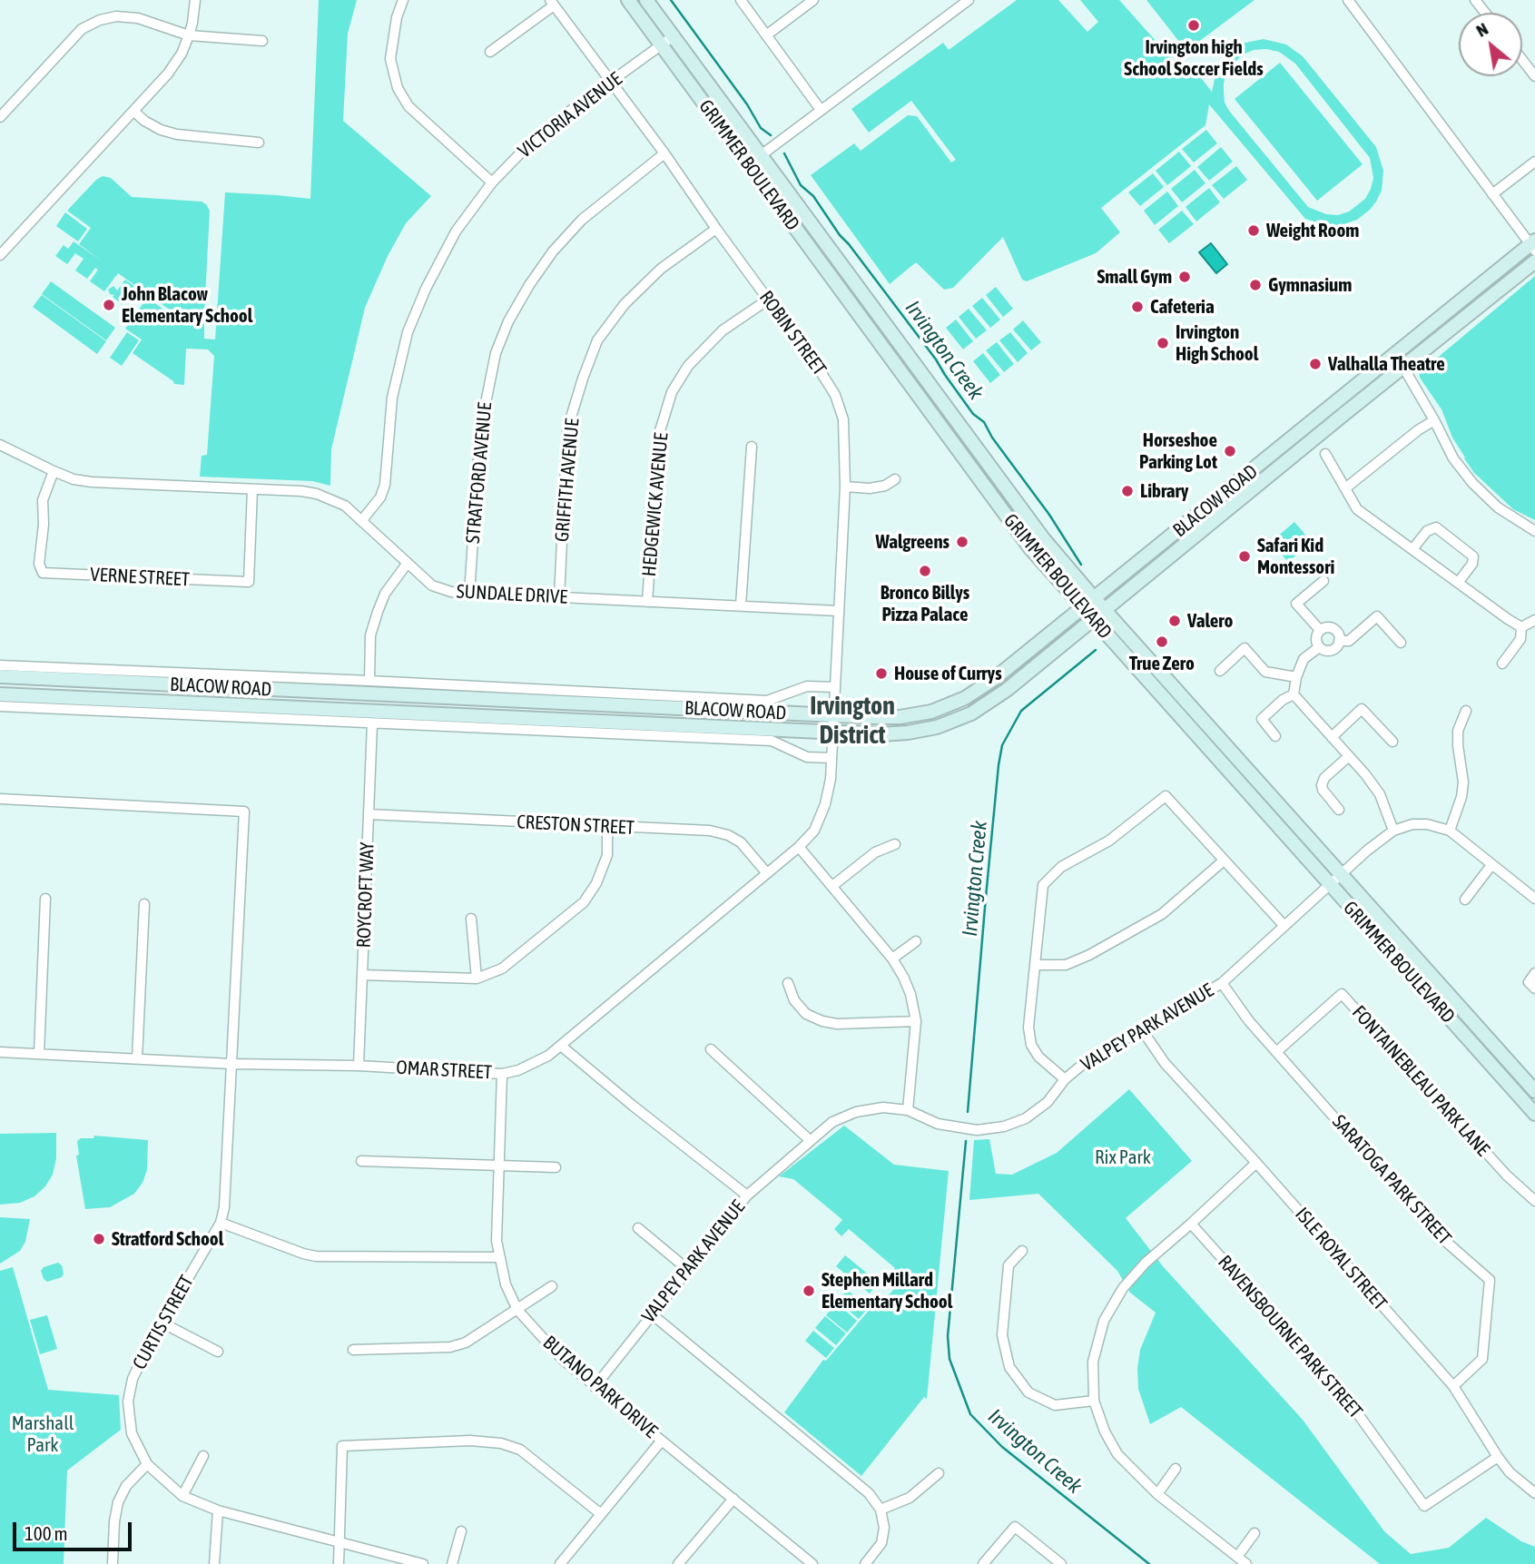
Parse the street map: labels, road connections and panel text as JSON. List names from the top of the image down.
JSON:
{
  "streets": {
    "main road": ["GRIMMER BOULEVARD", "BLACOW ROAD"],
    "street": [
      "VICTORIA AVENUE",
      "ROBIN STREET",
      "STRATFORD AVENUE",
      "GRIFFITH AVENUE",
      "HEDGEWICK AVENUE",
      "VERNE STREET",
      "SUNDALE DRIVE",
      "CRESTON STREET",
      "ROYCROFT WAY",
      "VALPEY PARK AVENUE",
      "OMAR STREET",
      "FONTAINEBLEAU PARK LANE",
      "SARATOGA PARK STREET",
      "ISLE ROYAL STREET",
      "CURTIS STREET",
      "RAVENSBOURNE PARK STREET",
      "BUTANO PARK DRIVE"
    ]
  },
  "crossings": [
    ["VICTORIA AVENUE", "GRIMMER BOULEVARD"],
    ["VICTORIA AVENUE", "ROBIN STREET"],
    ["VICTORIA AVENUE", "SUNDALE DRIVE"],
    ["GRIMMER BOULEVARD", "BLACOW ROAD"],
    ["GRIMMER BOULEVARD", "VALPEY PARK AVENUE"],
    ["ROBIN STREET", "STRATFORD AVENUE"],
    ["ROBIN STREET", "GRIFFITH AVENUE"],
    ["ROBIN STREET", "BLACOW ROAD"],
    ["ROBIN STREET", "HEDGEWICK AVENUE"],
    ["ROBIN STREET", "SUNDALE DRIVE"],
    ["ROBIN STREET", "OMAR STREET"],
    ["STRATFORD AVENUE", "SUNDALE DRIVE"],
    ["GRIFFITH AVENUE", "SUNDALE DRIVE"],
    ["BLACOW ROAD", "ROYCROFT WAY"],
    ["BLACOW ROAD", "OMAR STREET"],
    ["HEDGEWICK AVENUE", "SUNDALE DRIVE"],
    ["VERNE STREET", "SUNDALE DRIVE"],
    ["CRESTON STREET", "ROYCROFT WAY"],
    ["CRESTON STREET", "OMAR STREET"],
    ["ROYCROFT WAY", "OMAR STREET"],
    ["VALPEY PARK AVENUE", "SARATOGA PARK STREET"],
    ["VALPEY PARK AVENUE", "ISLE ROYAL STREET"],
    ["VALPEY PARK AVENUE", "BUTANO PARK DRIVE"],
    ["OMAR STREET", "CURTIS STREET"],
    ["OMAR STREET", "BUTANO PARK DRIVE"],
    ["FONTAINEBLEAU PARK LANE", "SARATOGA PARK STREET"],
    ["SARATOGA PARK STREET", "ISLE ROYAL STREET"],
    ["ISLE ROYAL STREET", "RAVENSBOURNE PARK STREET"]
  ],
  "districts": ["Irvington District"],
  "water": ["Irvington Creek"],
  "parks": ["Rix Park", "Marshall Park"],
  "places": [
    "Irvington high School Soccer Fields",
    "Weight Room",
    "Small Gym",
    "Gymnasium",
    "John Blacow Elementary School",
    "Cafeteria",
    "Irvington High School",
    "Valhalla Theatre",
    "Horseshoe Parking Lot",
    "Library",
    "Walgreens",
    "Safari Kid Montessori",
    "Bronco Billys Pizza Palace",
    "Valero",
    "True Zero",
    "House of Currys",
    "Stratford School",
    "Stephen Millard Elementary School"
  ],
  "scale_bar": "100 m",
  "north": "top left"
}
